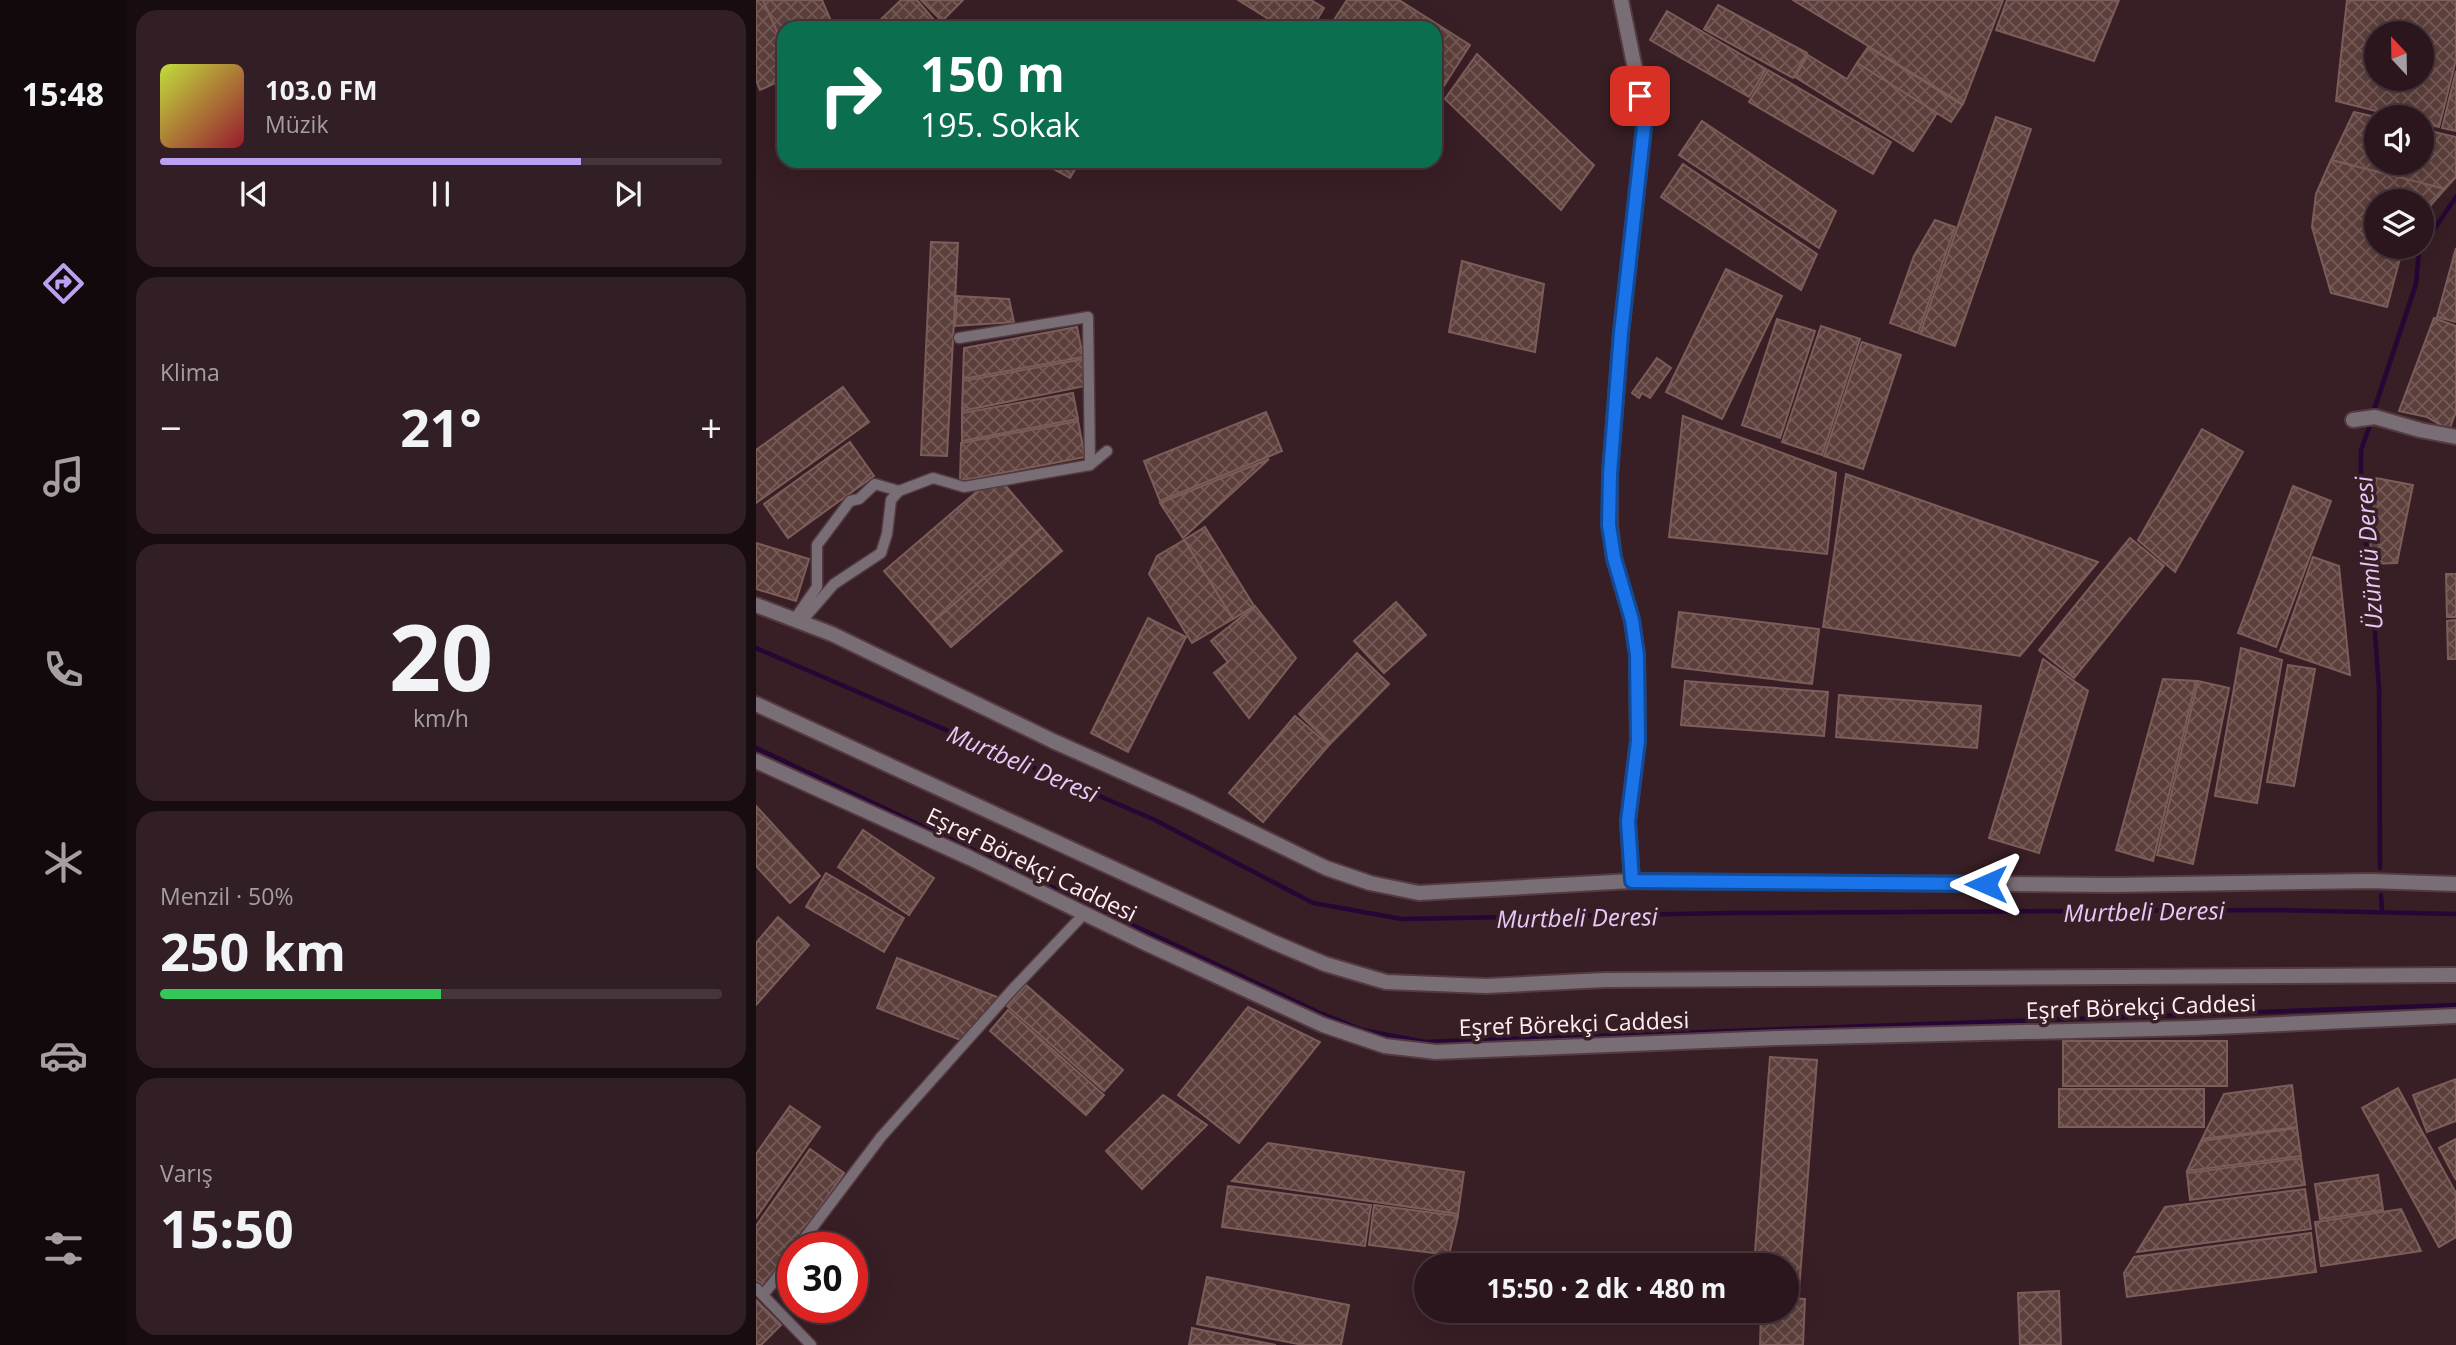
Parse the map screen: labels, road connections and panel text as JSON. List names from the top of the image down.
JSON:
{
  "streets": {
    "street": ["Eşref Börekçi Caddesi"]
  },
  "water": ["Üzümlü Deresi", "Murtbeli Deresi"],
  "north": "top",
  "page": {
    "tabs": "15:48",
    "turn": ["150 m", "195. Sokak"],
    "song": ["103.0 FM", "Müzik"],
    "tile": [
      "Klima",
      ["20", "km/h"],
      ["Menzil · 50%", "250 km"],
      ["Varış", "15:50"]
    ],
    "heat": ["−", "21°", "+"],
    "limit": "30",
    "trip": "15:50 · 2 dk · 480 m"
  }
}
